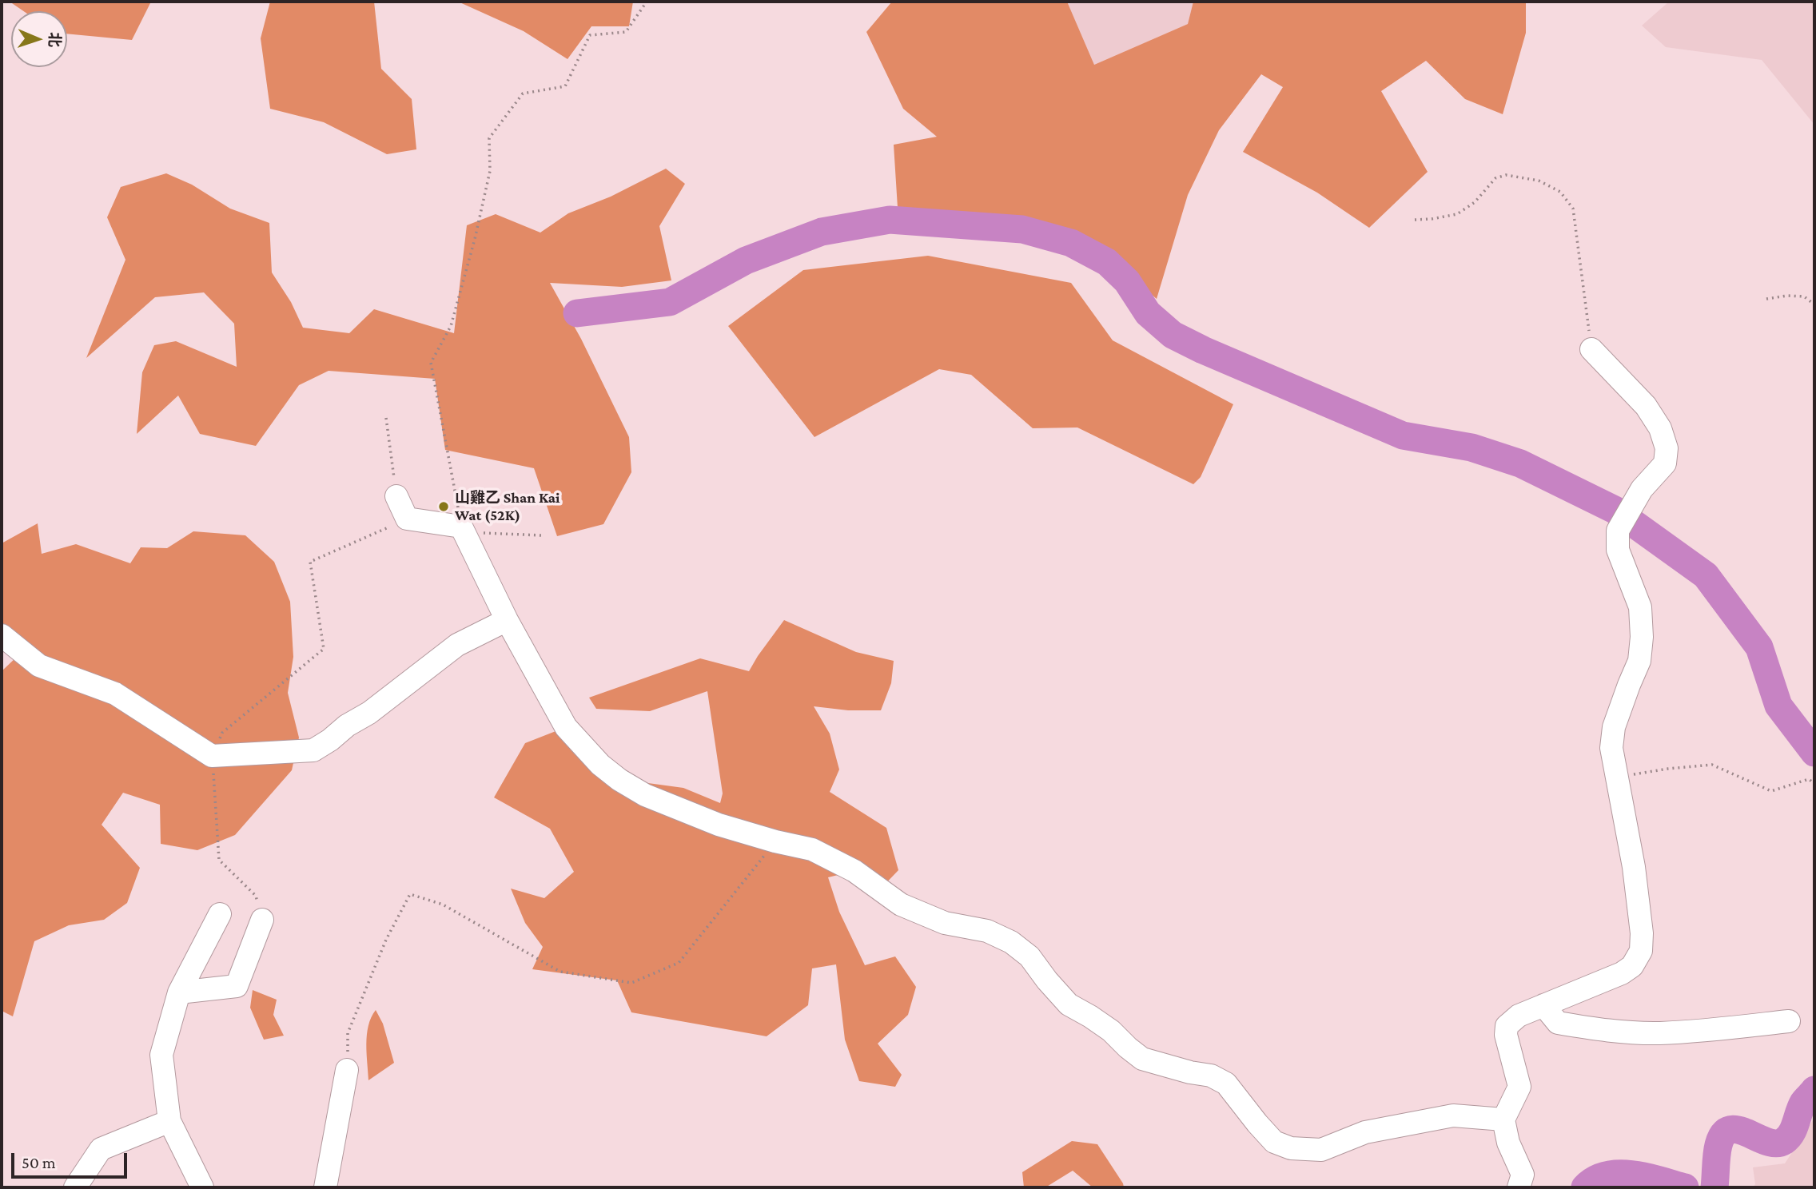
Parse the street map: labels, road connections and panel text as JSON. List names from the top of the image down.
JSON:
{
  "places": ["山雞乙 Shan Kai Wat (52K)"],
  "scale_bar": "50 m",
  "north": "right"
}
